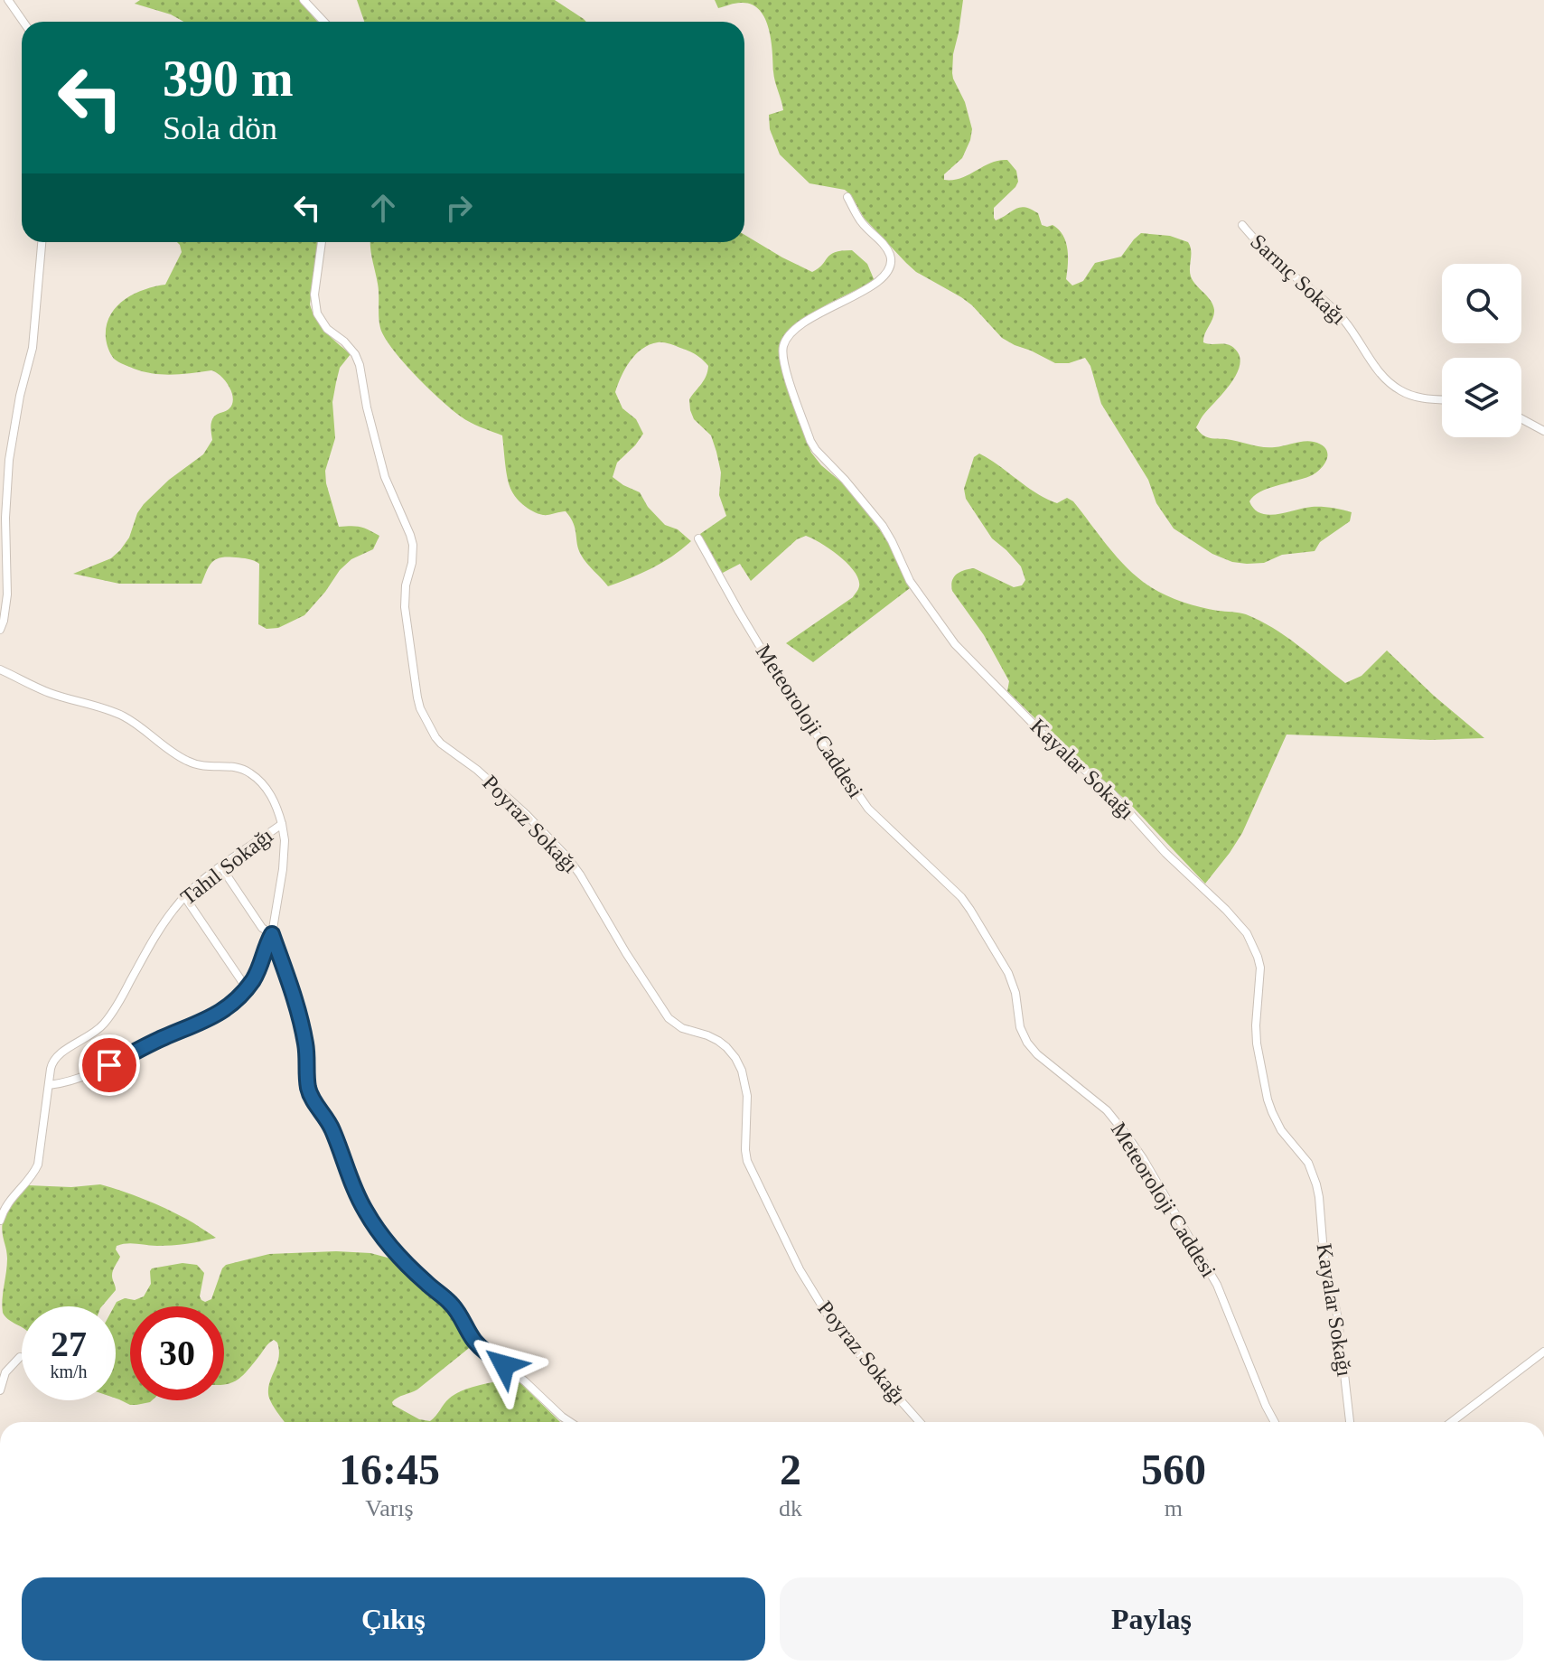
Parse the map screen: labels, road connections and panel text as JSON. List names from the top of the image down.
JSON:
{
  "streets": {
    "street": [
      "Sarnıç Sokağı",
      "Meteoroloji Caddesi",
      "Kayalar Sokağı",
      "Poyraz Sokağı",
      "Tahıl Sokağı"
    ]
  },
  "page": {
    "turn": ["390 m", "Sola dön"],
    "speed": "27 km/h",
    "limit": "30",
    "eta": [
      "16:45",
      "Varış",
      "2",
      "dk",
      "560",
      "m"
    ],
    "buttons": ["Çıkış", "Paylaş"]
  }
}
